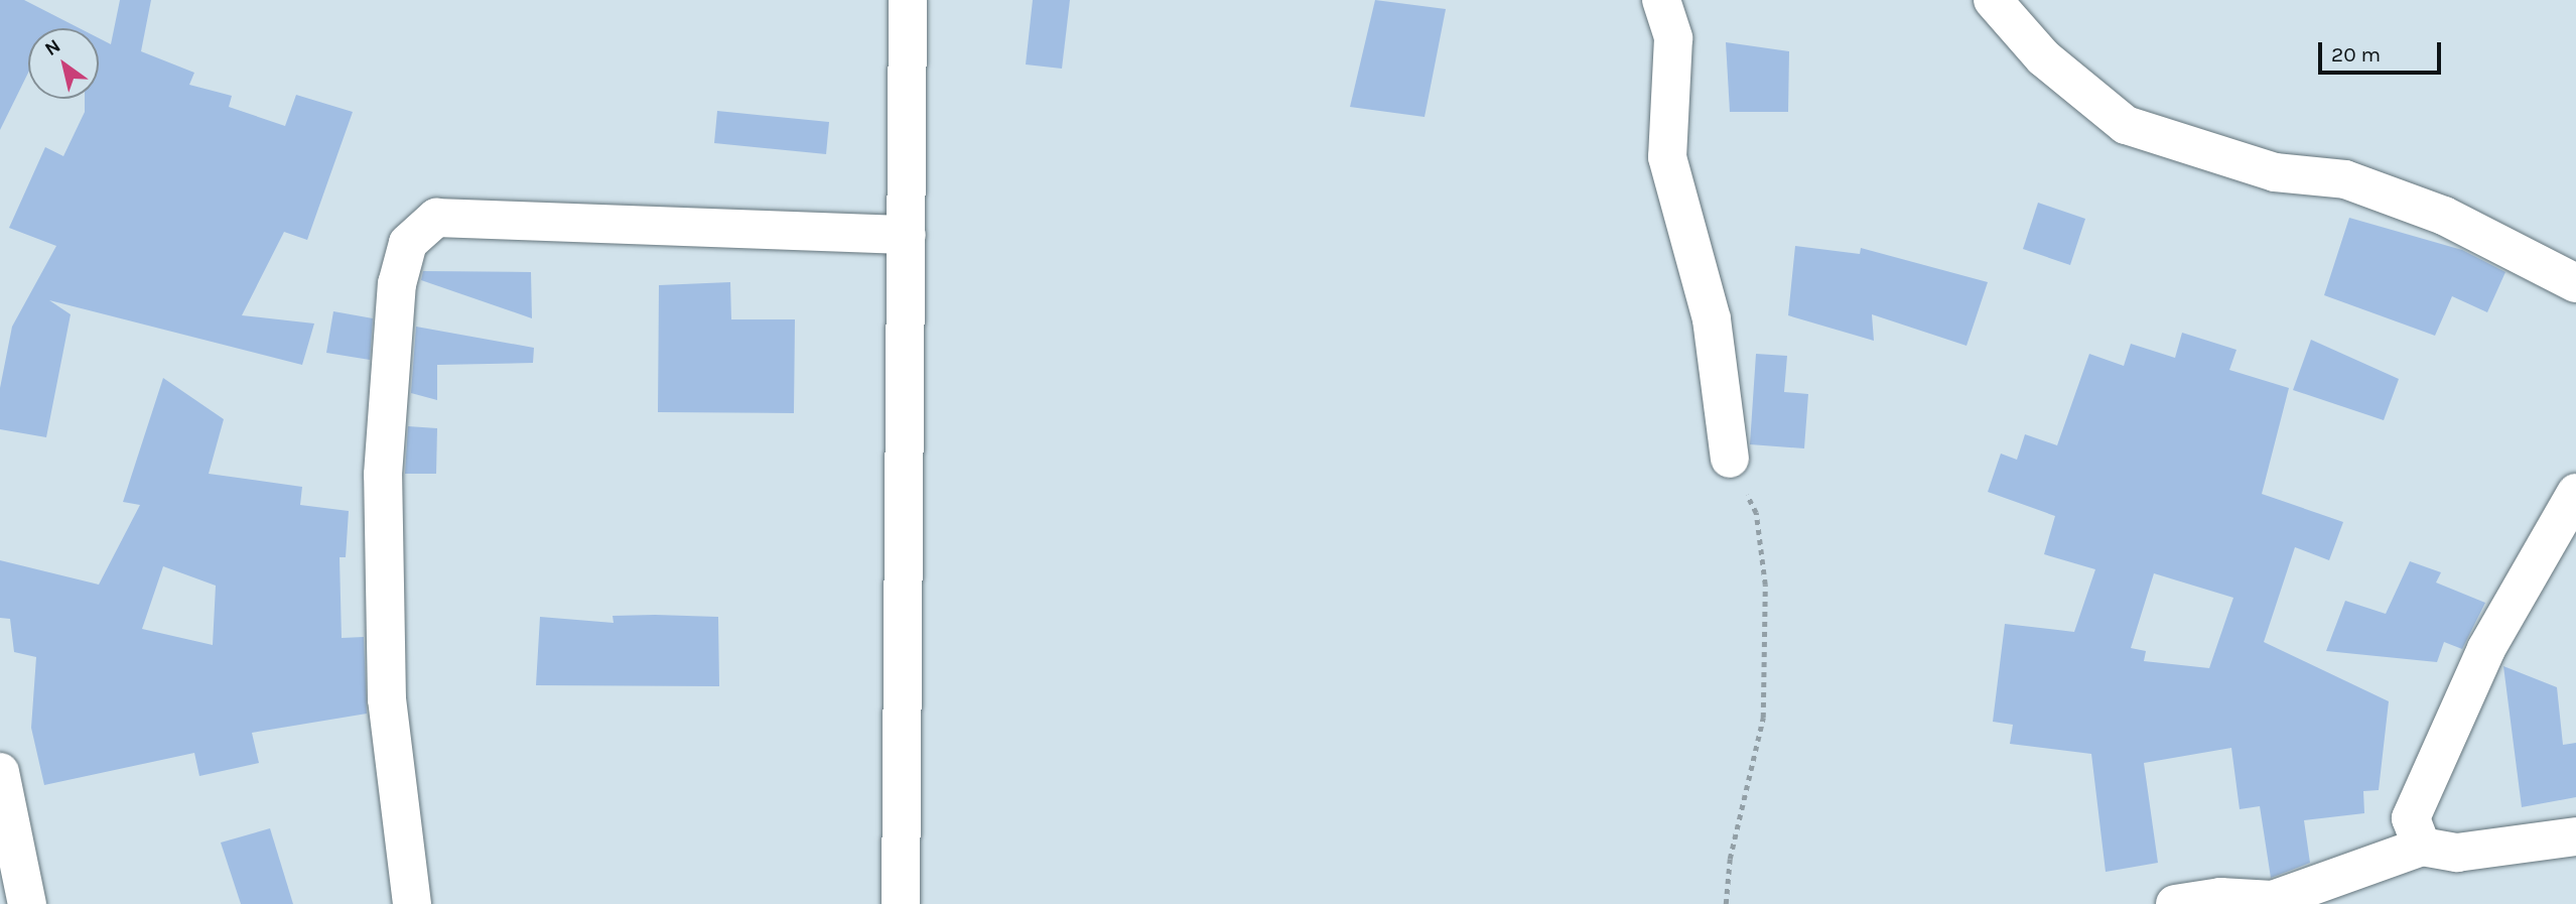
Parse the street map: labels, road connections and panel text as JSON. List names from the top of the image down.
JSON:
{
  "scale_bar": "20 m",
  "north": "top left"
}
